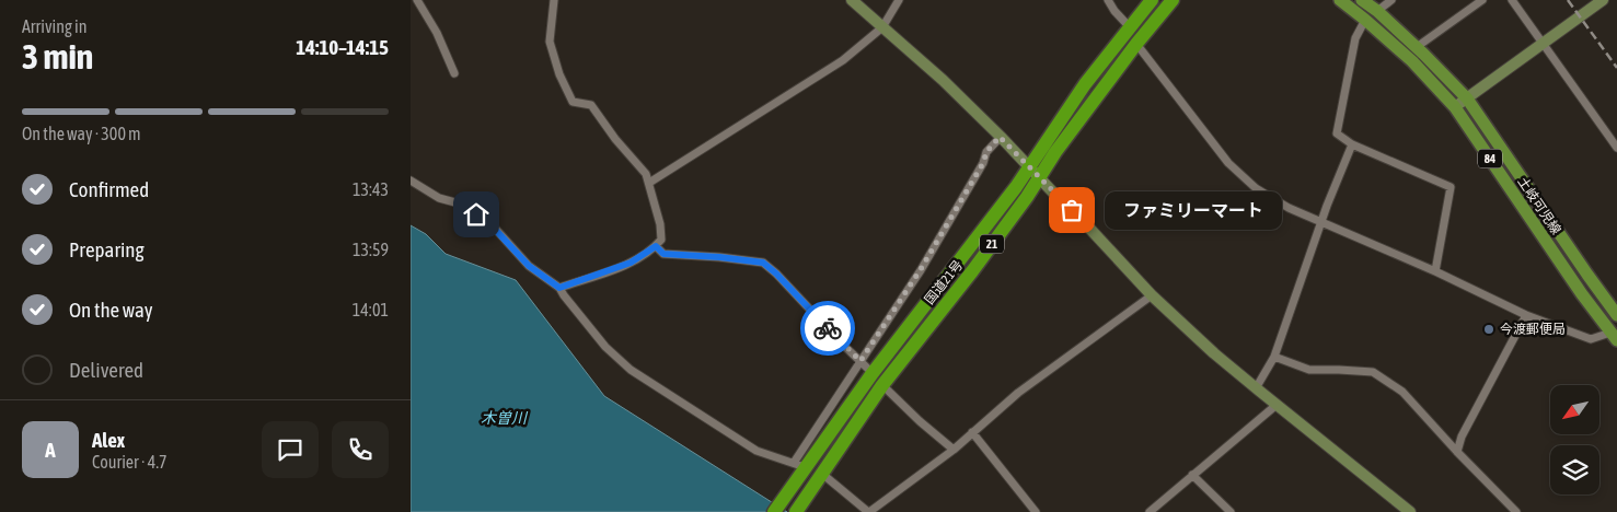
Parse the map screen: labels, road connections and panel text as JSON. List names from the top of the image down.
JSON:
{
  "streets": {
    "highway": ["21", "国道21号"],
    "main road": ["84", "土岐可児線"]
  },
  "water": ["木曽川"],
  "places": ["ファミリーマート", "今渡郵便局"],
  "north": "bottom left",
  "page": {
    "heading": ["3 min", "Arriving in", "14:10–14:15"],
    "panel": ["Alex", "Courier · 4.7"],
    "bar": "On the way · 300 m",
    "list": [
      ["Confirmed", "13:43"],
      ["Preparing", "13:59"],
      ["On the way", "14:01"],
      "Delivered"
    ],
    "bubble": "ファミリーマート",
    "round": "A"
  }
}
